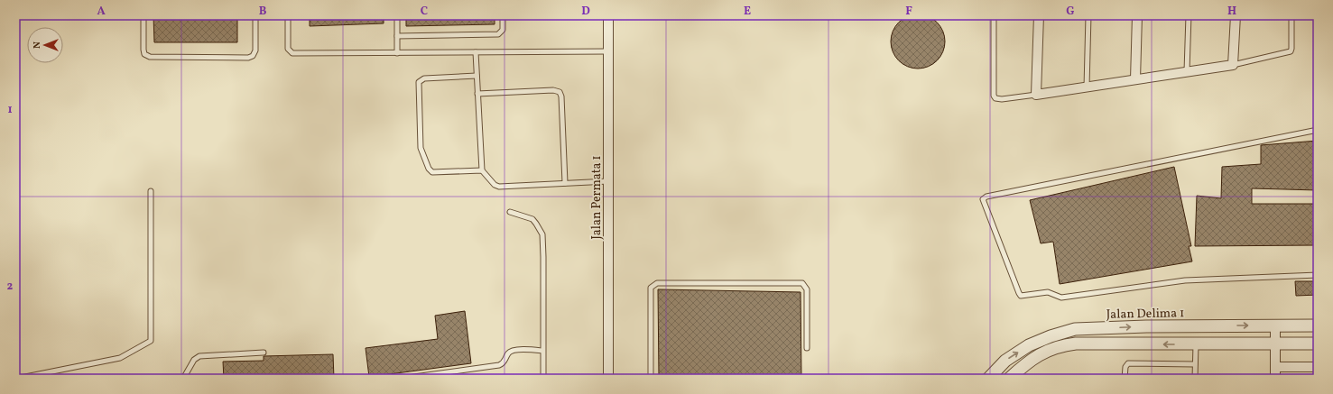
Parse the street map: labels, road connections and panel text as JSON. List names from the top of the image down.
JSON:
{
  "streets": {
    "street": ["Jalan Permata 1", "Jalan Delima 1"]
  },
  "north": "left",
  "grid": {
    "columns": [
      "A",
      "B",
      "C",
      "D",
      "E",
      "F",
      "G",
      "H"
    ],
    "rows": ["1", "2"]
  }
}
